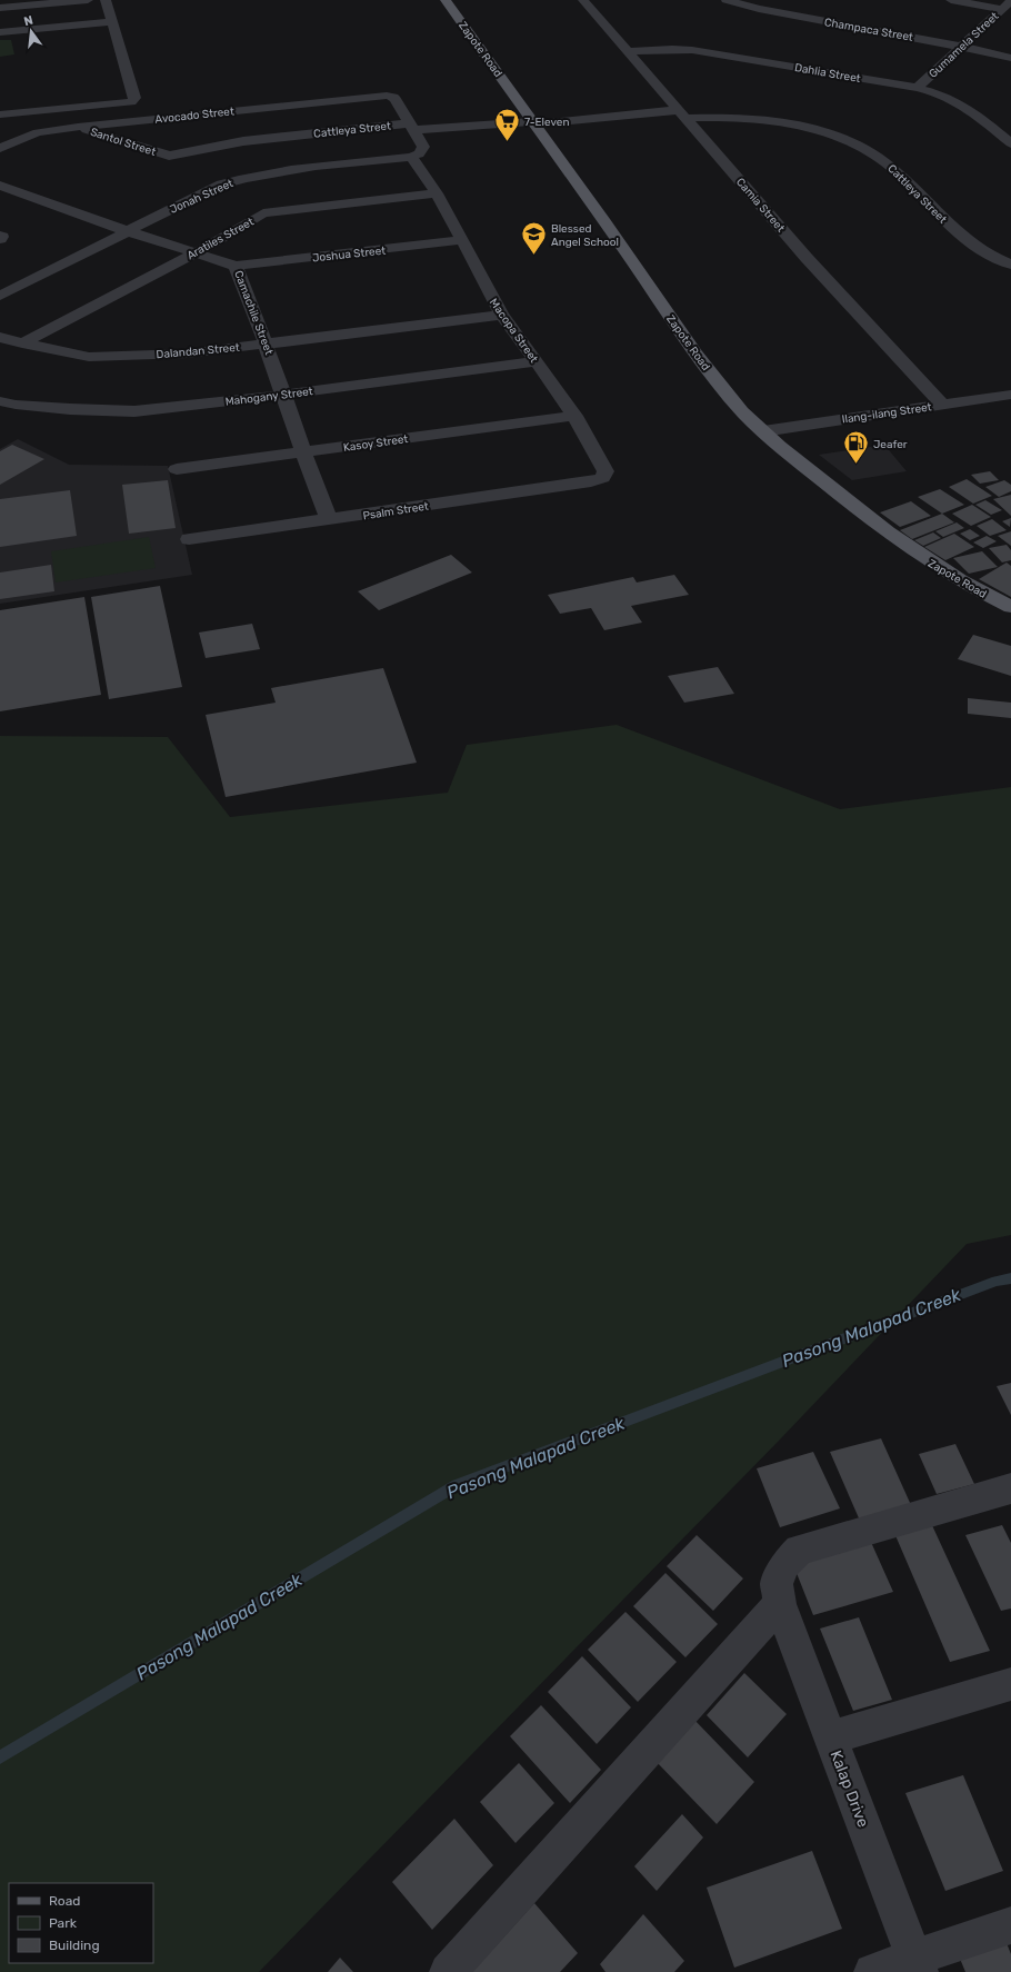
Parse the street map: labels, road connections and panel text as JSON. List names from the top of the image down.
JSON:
{
  "streets": {
    "main road": ["Zapote Road"],
    "street": [
      "Champaca Street",
      "Gumamela Street",
      "Dahlia Street",
      "Avocado Street",
      "Cattleya Street",
      "Santol Street",
      "Jonah Street",
      "Camia Street",
      "Aratiles Street",
      "Joshua Street",
      "Camachile Street",
      "Macopa Street",
      "Dalandan Street",
      "Mahogany Street",
      "Ilang-ilang Street",
      "Kasoy Street",
      "Psalm Street",
      "Kalap Drive"
    ]
  },
  "crossings": [
    ["Champaca Street", "Gumamela Street"],
    ["Gumamela Street", "Dahlia Street"],
    ["Zapote Road", "Cattleya Street"],
    ["Zapote Road", "Ilang-ilang Street"],
    ["Dahlia Street", "Camia Street"],
    ["Avocado Street", "Cattleya Street"],
    ["Avocado Street", "Santol Street"],
    ["Cattleya Street", "Santol Street"],
    ["Cattleya Street", "Camia Street"],
    ["Jonah Street", "Camachile Street"],
    ["Jonah Street", "Macopa Street"],
    ["Camia Street", "Ilang-ilang Street"],
    ["Aratiles Street", "Camachile Street"],
    ["Aratiles Street", "Macopa Street"],
    ["Aratiles Street", "Dalandan Street"],
    ["Joshua Street", "Camachile Street"],
    ["Joshua Street", "Macopa Street"],
    ["Camachile Street", "Dalandan Street"],
    ["Camachile Street", "Mahogany Street"],
    ["Camachile Street", "Kasoy Street"],
    ["Camachile Street", "Psalm Street"],
    ["Macopa Street", "Dalandan Street"],
    ["Macopa Street", "Mahogany Street"],
    ["Macopa Street", "Kasoy Street"],
    ["Macopa Street", "Psalm Street"]
  ],
  "water": ["Pasong Malapad Creek"],
  "places": {
    "supermarket": ["7-Eleven"],
    "school or university": ["Blessed Angel School"],
    "fuel station": ["Jeafer"]
  },
  "legend": ["Road", "Park", "Building"],
  "north": "top"
}
